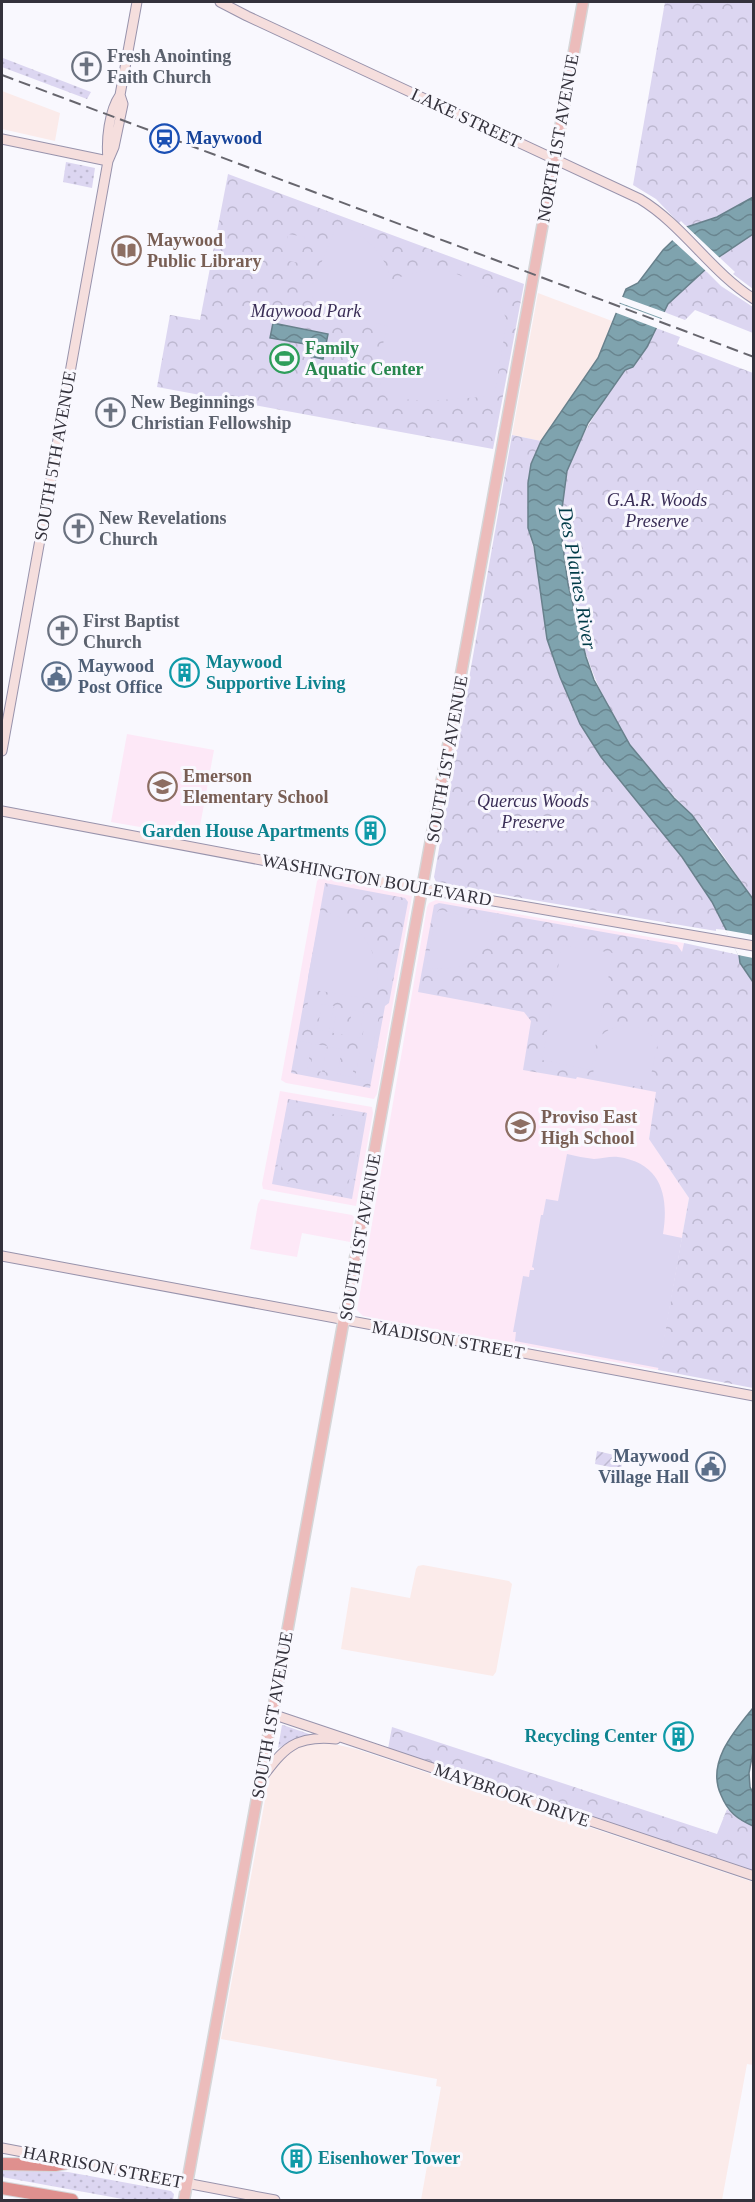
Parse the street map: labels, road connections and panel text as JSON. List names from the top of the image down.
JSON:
{
  "streets": {
    "main road": ["NORTH 1ST AVENUE", "SOUTH 1ST AVENUE"],
    "street": [
      "LAKE STREET",
      "SOUTH 5TH AVENUE",
      "WASHINGTON BOULEVARD",
      "MADISON STREET",
      "MAYBROOK DRIVE",
      "HARRISON STREET"
    ]
  },
  "crossings": [
    ["LAKE STREET", "NORTH 1ST AVENUE"],
    ["NORTH 1ST AVENUE", "SOUTH 1ST AVENUE"],
    ["SOUTH 1ST AVENUE", "WASHINGTON BOULEVARD"],
    ["SOUTH 1ST AVENUE", "MADISON STREET"],
    ["SOUTH 1ST AVENUE", "MAYBROOK DRIVE"],
    ["SOUTH 1ST AVENUE", "HARRISON STREET"]
  ],
  "water": ["Des Plaines River"],
  "parks": ["Maywood Park", "G.A.R. Woods Preserve", "Quercus Woods Preserve"],
  "places": {
    "church": [
      "Fresh Anointing Faith Church",
      "New Beginnings Christian Fellowship",
      "New Revelations Church",
      "First Baptist Church"
    ],
    "station": ["Maywood"],
    "library": ["Maywood Public Library"],
    "sports": ["Family Aquatic Center"],
    "building": [
      "Maywood Supportive Living",
      "Garden House Apartments",
      "Recycling Center",
      "Eisenhower Tower"
    ],
    "public building": ["Maywood Post Office", "Maywood Village Hall"],
    "school or university": ["Emerson Elementary School", "Proviso East High School"]
  }
}
